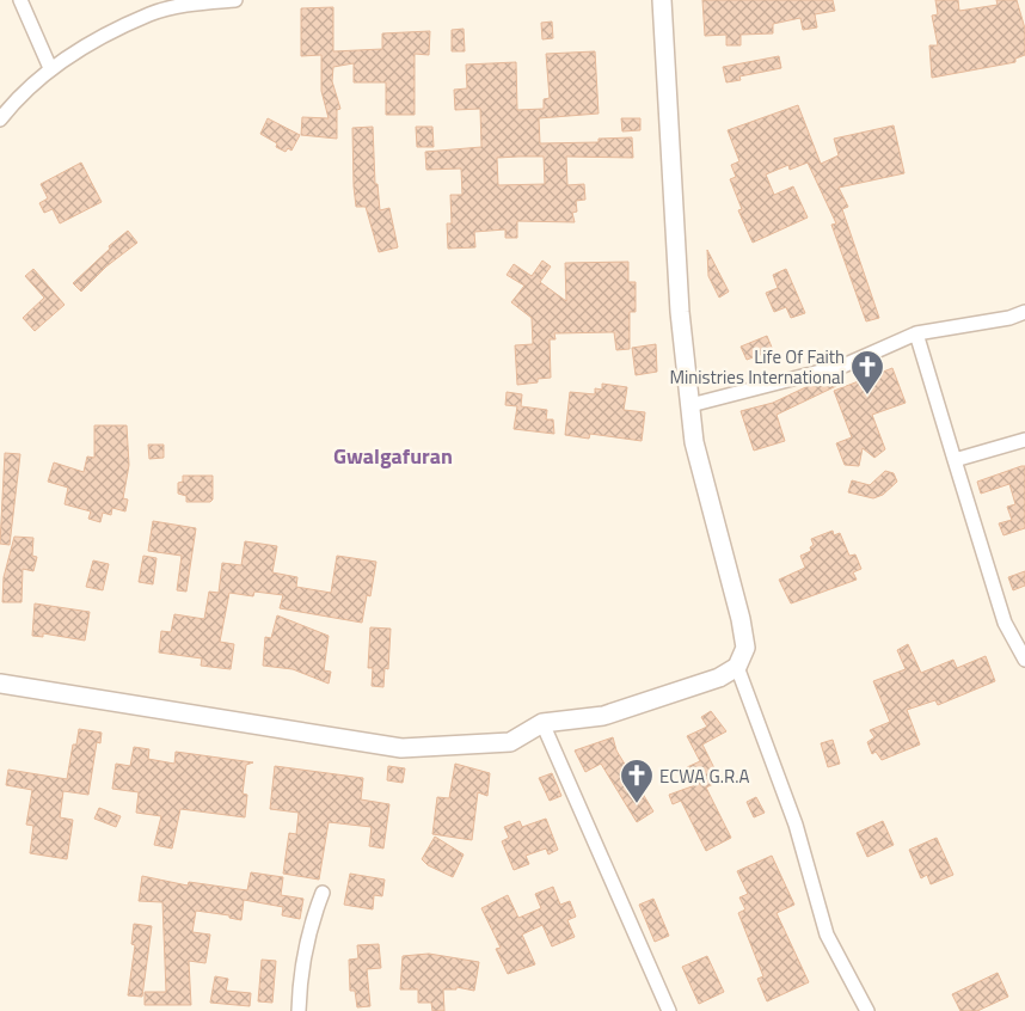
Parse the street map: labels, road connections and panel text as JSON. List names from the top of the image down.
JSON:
{
  "districts": ["Gwalgafuran"],
  "places": {
    "church": ["Life Of Faith Ministries International", "ECWA G.R.A"]
  }
}
